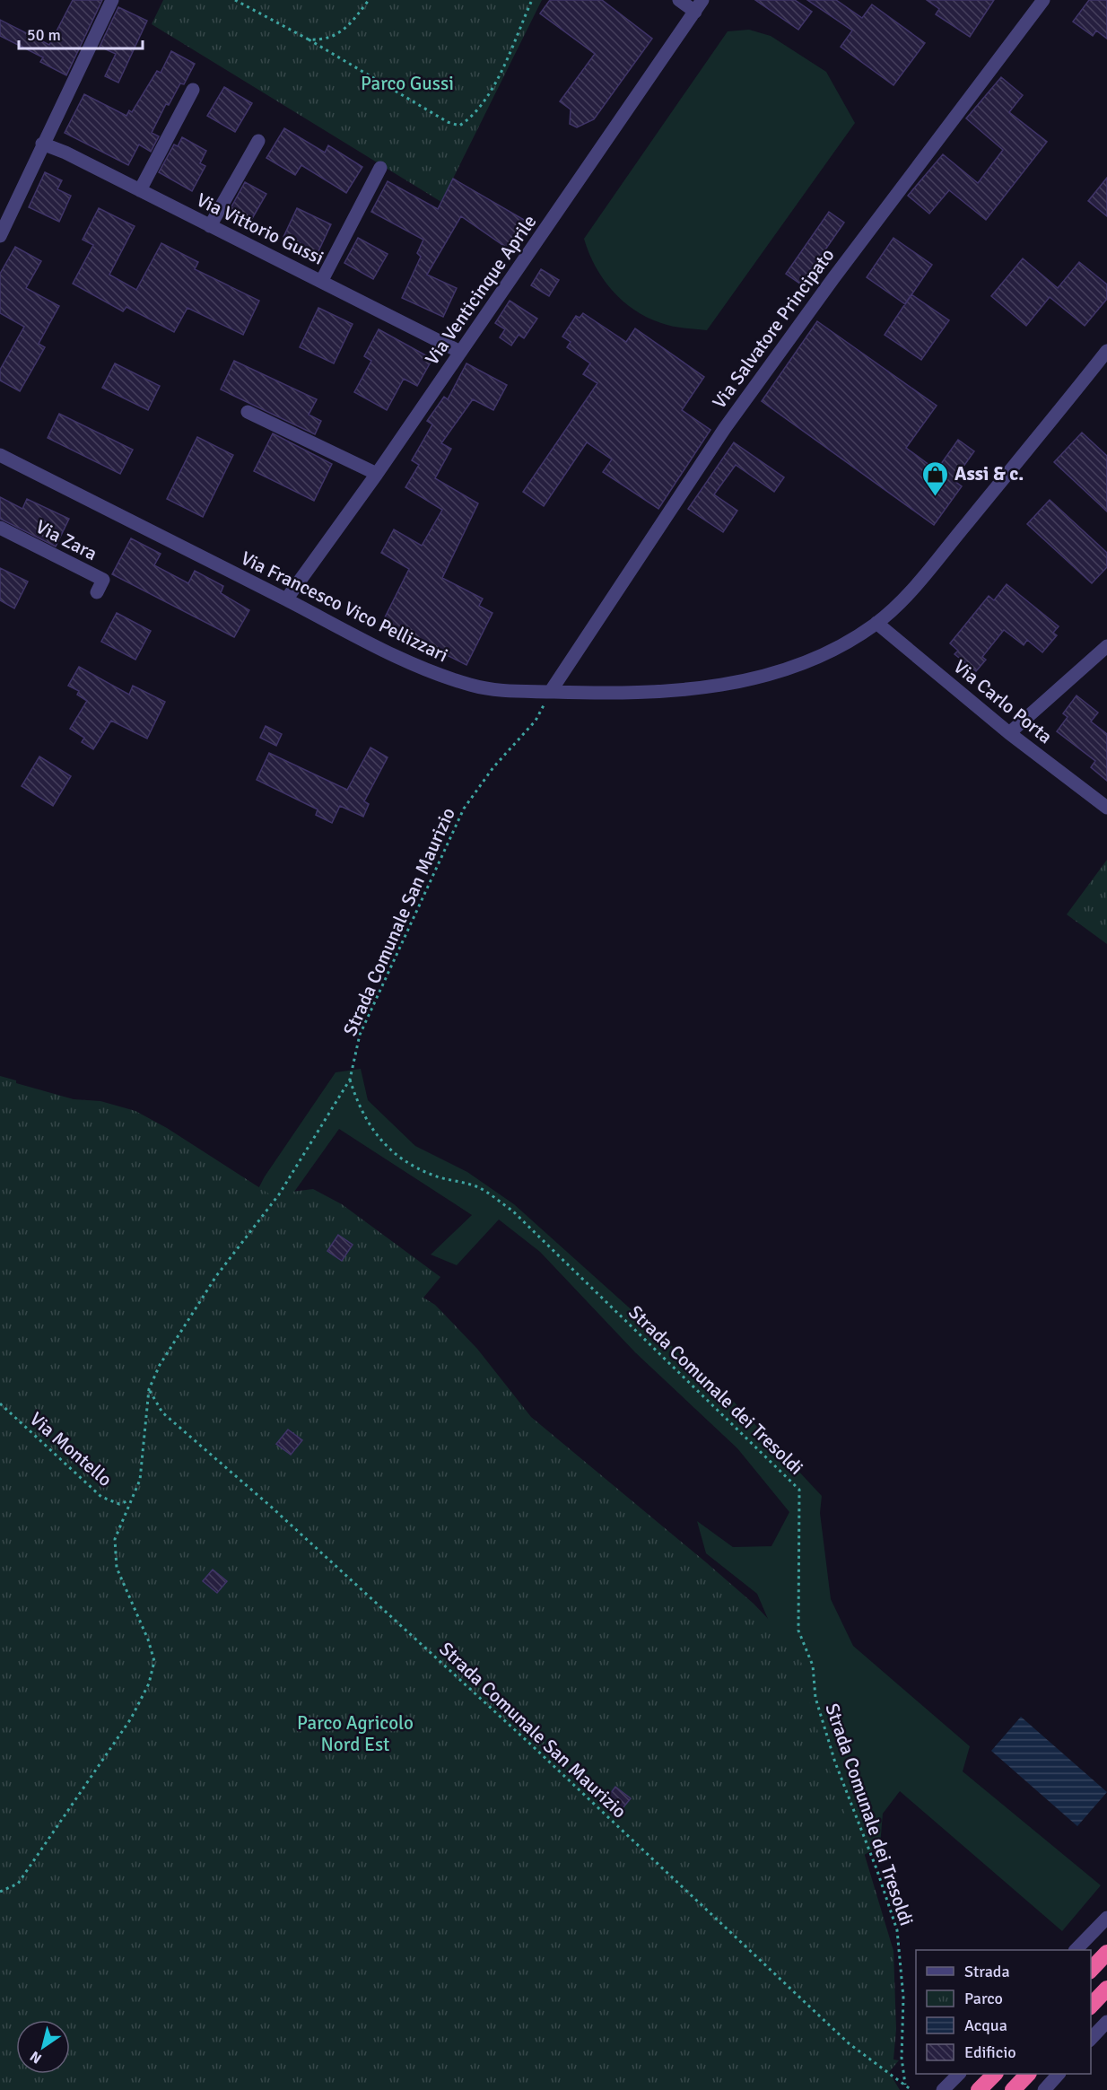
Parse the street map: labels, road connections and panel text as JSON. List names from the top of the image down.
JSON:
{
  "streets": {
    "street": [
      "Via Vittorio Gussi",
      "Via Venticinque Aprile",
      "Via Salvatore Principato",
      "Via Zara",
      "Via Francesco Vico Pellizzari",
      "Via Carlo Porta"
    ],
    "path": ["Strada Comunale San Maurizio", "Strada Comunale dei Tresoldi", "Via Montello"]
  },
  "crossings": [
    ["Via Vittorio Gussi", "Via Venticinque Aprile"],
    ["Via Venticinque Aprile", "Via Francesco Vico Pellizzari"],
    ["Via Salvatore Principato", "Via Francesco Vico Pellizzari"],
    ["Via Salvatore Principato", "Strada Comunale San Maurizio"],
    ["Via Francesco Vico Pellizzari", "Via Carlo Porta"],
    ["Via Francesco Vico Pellizzari", "Strada Comunale San Maurizio"],
    ["Strada Comunale San Maurizio", "Strada Comunale dei Tresoldi"],
    ["Strada Comunale San Maurizio", "Via Montello"]
  ],
  "parks": ["Parco Gussi", "Parco Agricolo Nord Est"],
  "places": {
    "shop": ["Assi & c."]
  },
  "legend": [
    "Strada",
    "Parco",
    "Acqua",
    "Edificio"
  ],
  "scale_bar": "50 m",
  "north": "bottom left"
}
